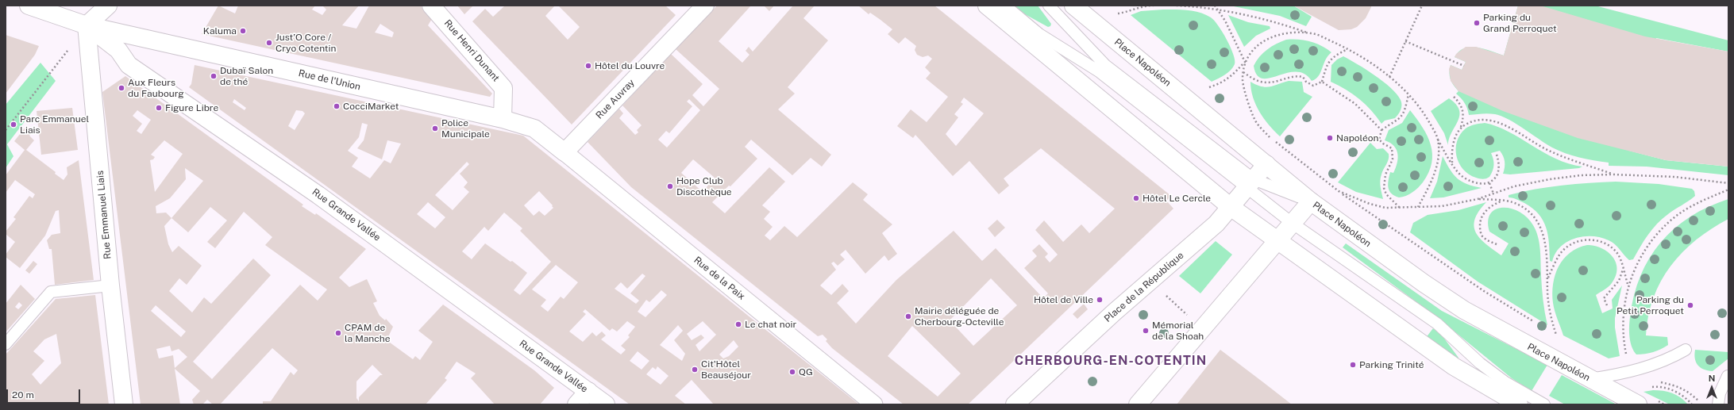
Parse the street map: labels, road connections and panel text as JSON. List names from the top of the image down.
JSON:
{
  "streets": {
    "street": [
      "Rue Henri Dunant",
      "Place Napoléon",
      "Rue de l'Union",
      "Rue Auvray",
      "Rue Emmanuel Liais",
      "Rue Grande Vallée",
      "Rue de la Paix",
      "Place de la République"
    ]
  },
  "crossings": [
    ["Rue Henri Dunant", "Rue de l'Union"],
    ["Place Napoléon", "Place de la République"],
    ["Rue de l'Union", "Rue Auvray"],
    ["Rue de l'Union", "Rue Emmanuel Liais"],
    ["Rue de l'Union", "Rue Grande Vallée"],
    ["Rue de l'Union", "Rue de la Paix"],
    ["Rue Auvray", "Rue de la Paix"],
    ["Rue Emmanuel Liais", "Rue Grande Vallée"]
  ],
  "districts": ["CHERBOURG-EN-COTENTIN"],
  "places": [
    "Parking du Grand Perroquet",
    "Kaluma",
    "Just’O Core / Cryo Cotentin",
    "Hôtel du Louvre",
    "Dubaï Salon de thé",
    "Aux Fleurs du Faubourg",
    "CocciMarket",
    "Figure Libre",
    "Parc Emmanuel Liais",
    "Police Municipale",
    "Napoléon",
    "Hope Club Discothèque",
    "Hôtel Le Cercle",
    "Hôtel de Ville",
    "Parking du Petit Perroquet",
    "Mairie déléguée de Cherbourg-Octeville",
    "Le chat noir",
    "Mémorial de la Shoah",
    "CPAM de la Manche",
    "Parking Trinité",
    "Cit'Hôtel Beauséjour",
    "QG"
  ],
  "scale_bar": "20 m",
  "north": "top"
}
